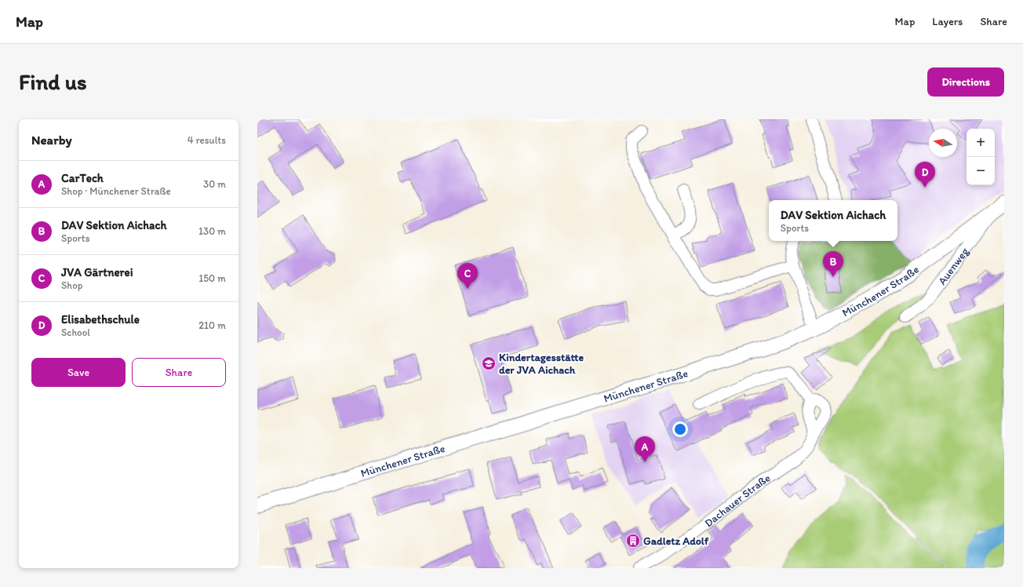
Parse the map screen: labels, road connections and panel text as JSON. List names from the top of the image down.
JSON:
{
  "streets": {
    "main road": ["Münchener Straße"],
    "street": ["Auenweg", "Dachauer Straße"]
  },
  "crossings": [
    ["Auenweg", "Münchener Straße"]
  ],
  "places": {
    "school or university": ["Kindertagesstätte der JVA Aichach"],
    "building": ["Gadletz Adolf"]
  },
  "north": "left",
  "page": {
    "header": "Map",
    "nav": ["Map", "Layers", "Share"],
    "buttons": [
      "Directions",
      ["Save", "Share"]
    ],
    "title": "Find us",
    "heading": ["Nearby", "4 results"],
    "map_buttons": ["+", "−"],
    "list": [
      {
        "mark": "A",
        "name": "CarTech",
        "note": "Shop · Münchener Straße",
        "value": "30 m"
      },
      {
        "mark": "B",
        "name": "DAV Sektion Aichach",
        "note": "Sports",
        "value": "130 m"
      },
      {
        "mark": "C",
        "name": "JVA Gärtnerei",
        "note": "Shop",
        "value": "150 m"
      },
      {
        "mark": "D",
        "name": "Elisabethschule",
        "note": "School",
        "value": "210 m"
      }
    ],
    "pins": [
      "D",
      "B",
      "C",
      "A"
    ],
    "popup": ["DAV Sektion Aichach", "Sports"]
  }
}
